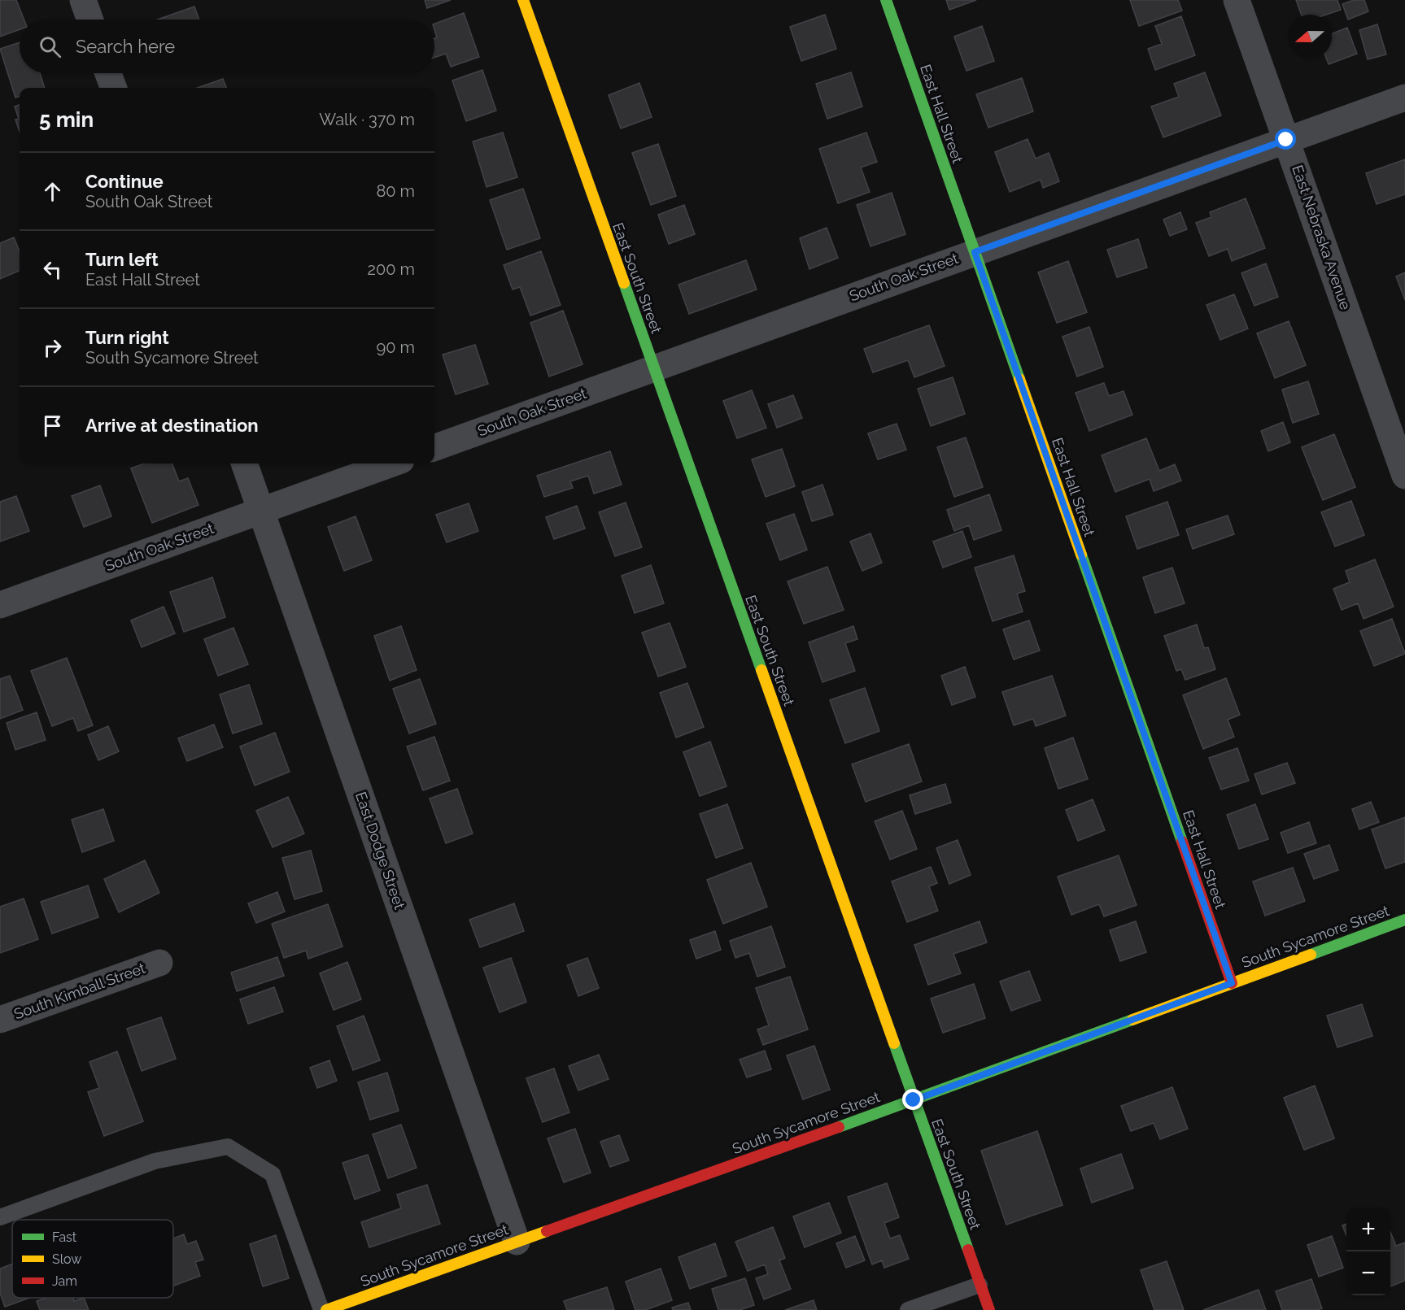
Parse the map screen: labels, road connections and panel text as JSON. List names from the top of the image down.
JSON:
{
  "streets": {
    "street": [
      "East Hall Street",
      "East Nebraska Avenue",
      "South Oak Street",
      "East South Street",
      "East Dodge Street",
      "South Sycamore Street",
      "South Kimball Street"
    ]
  },
  "crossings": [
    ["East Hall Street", "South Oak Street"],
    ["East Hall Street", "South Sycamore Street"],
    ["East Nebraska Avenue", "South Oak Street"],
    ["South Oak Street", "East South Street"],
    ["South Oak Street", "East Dodge Street"],
    ["East South Street", "South Sycamore Street"],
    ["East Dodge Street", "South Sycamore Street"]
  ],
  "legend": ["Fast", "Slow", "Jam"],
  "north": "left",
  "page": {
    "search": "Search here",
    "heading": ["5 min", "Walk · 370 m"],
    "list": [
      ["Continue", "South Oak Street", "80 m"],
      ["Turn left", "East Hall Street", "200 m"],
      ["Turn right", "South Sycamore Street", "90 m"],
      "Arrive at destination"
    ],
    "map_buttons": ["+", "−"]
  }
}
